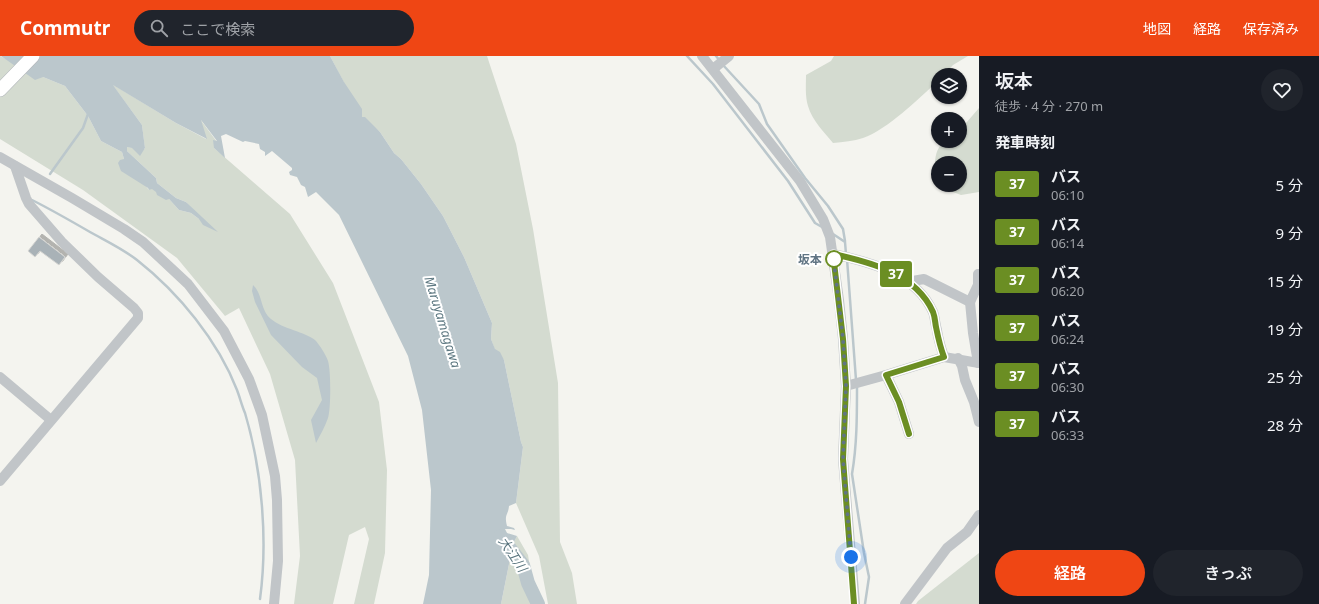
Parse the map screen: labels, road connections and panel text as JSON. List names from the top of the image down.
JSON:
{
  "water": ["Maruyamagawa", "大江川"],
  "places": ["坂本"],
  "lines": ["bus line 37"],
  "page": {
    "header": "Commutr",
    "search": "ここで検索",
    "nav": ["地図", "経路", "保存済み"],
    "on_map": "37",
    "heading": [
      ["坂本", "徒歩 · 4 分 · 270 m"],
      "発車時刻"
    ],
    "map_buttons": ["+", "−"],
    "list": [
      {
        "mark": "37",
        "name": "バス",
        "note": "06:10",
        "value": "5 分"
      },
      {
        "mark": "37",
        "name": "バス",
        "note": "06:14",
        "value": "9 分"
      },
      {
        "mark": "37",
        "name": "バス",
        "note": "06:20",
        "value": "15 分"
      },
      {
        "mark": "37",
        "name": "バス",
        "note": "06:24",
        "value": "19 分"
      },
      {
        "mark": "37",
        "name": "バス",
        "note": "06:30",
        "value": "25 分"
      },
      {
        "mark": "37",
        "name": "バス",
        "note": "06:33",
        "value": "28 分"
      }
    ],
    "buttons": ["経路", "きっぷ"]
  }
}
